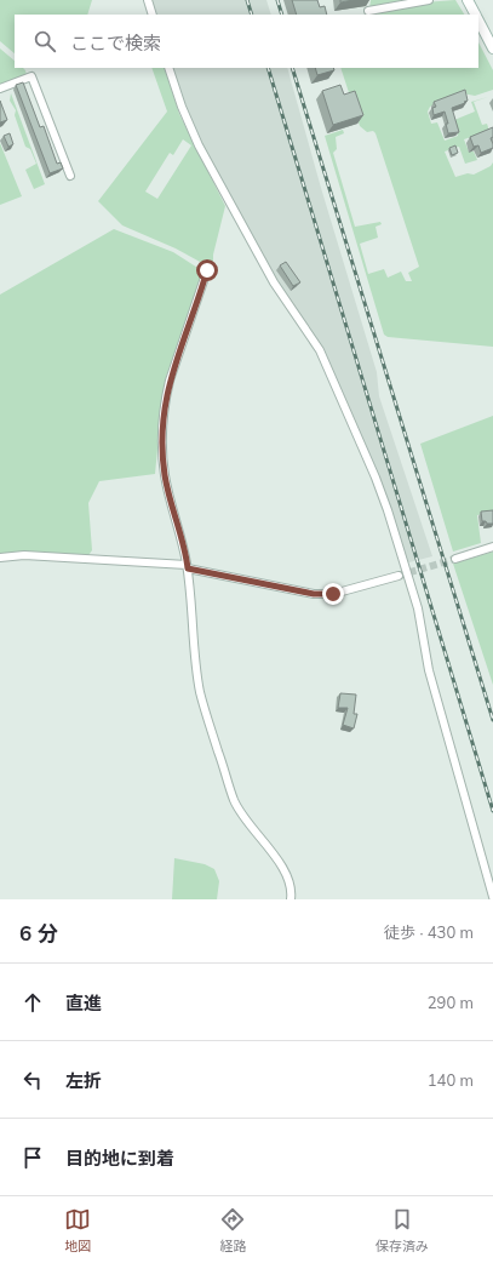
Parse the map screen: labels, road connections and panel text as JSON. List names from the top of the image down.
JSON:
{
  "page": {
    "search": "ここで検索",
    "heading": ["6 分", "徒歩 · 430 m"],
    "list": [
      ["直進", "290 m"],
      ["左折", "140 m"],
      "目的地に到着"
    ],
    "nav": ["地図", "経路", "保存済み"]
  }
}
